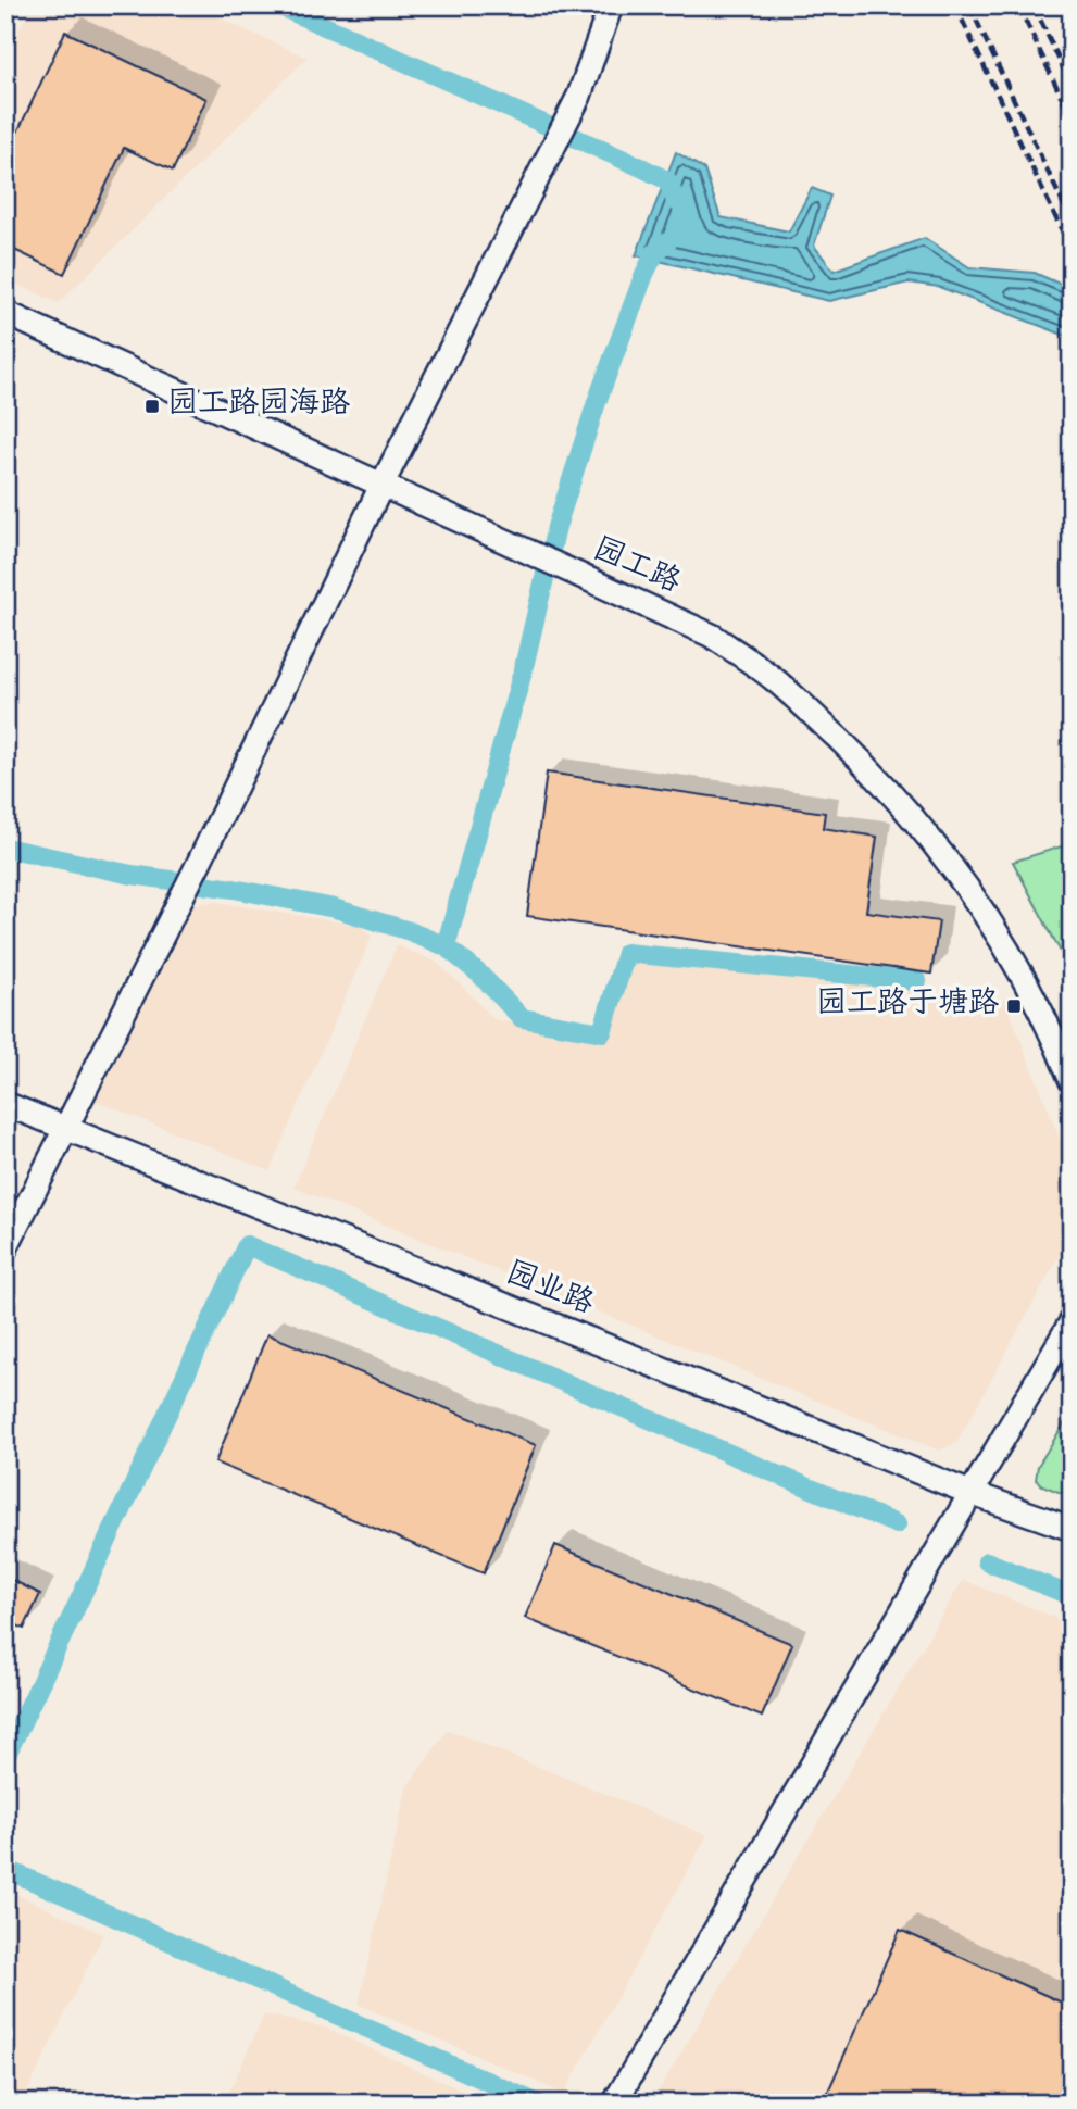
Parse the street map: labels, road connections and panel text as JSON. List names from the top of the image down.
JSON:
{
  "streets": {
    "street": ["园工路", "园业路"]
  },
  "places": {
    "transit": ["园工路园海路", "园工路于塘路"]
  }
}
